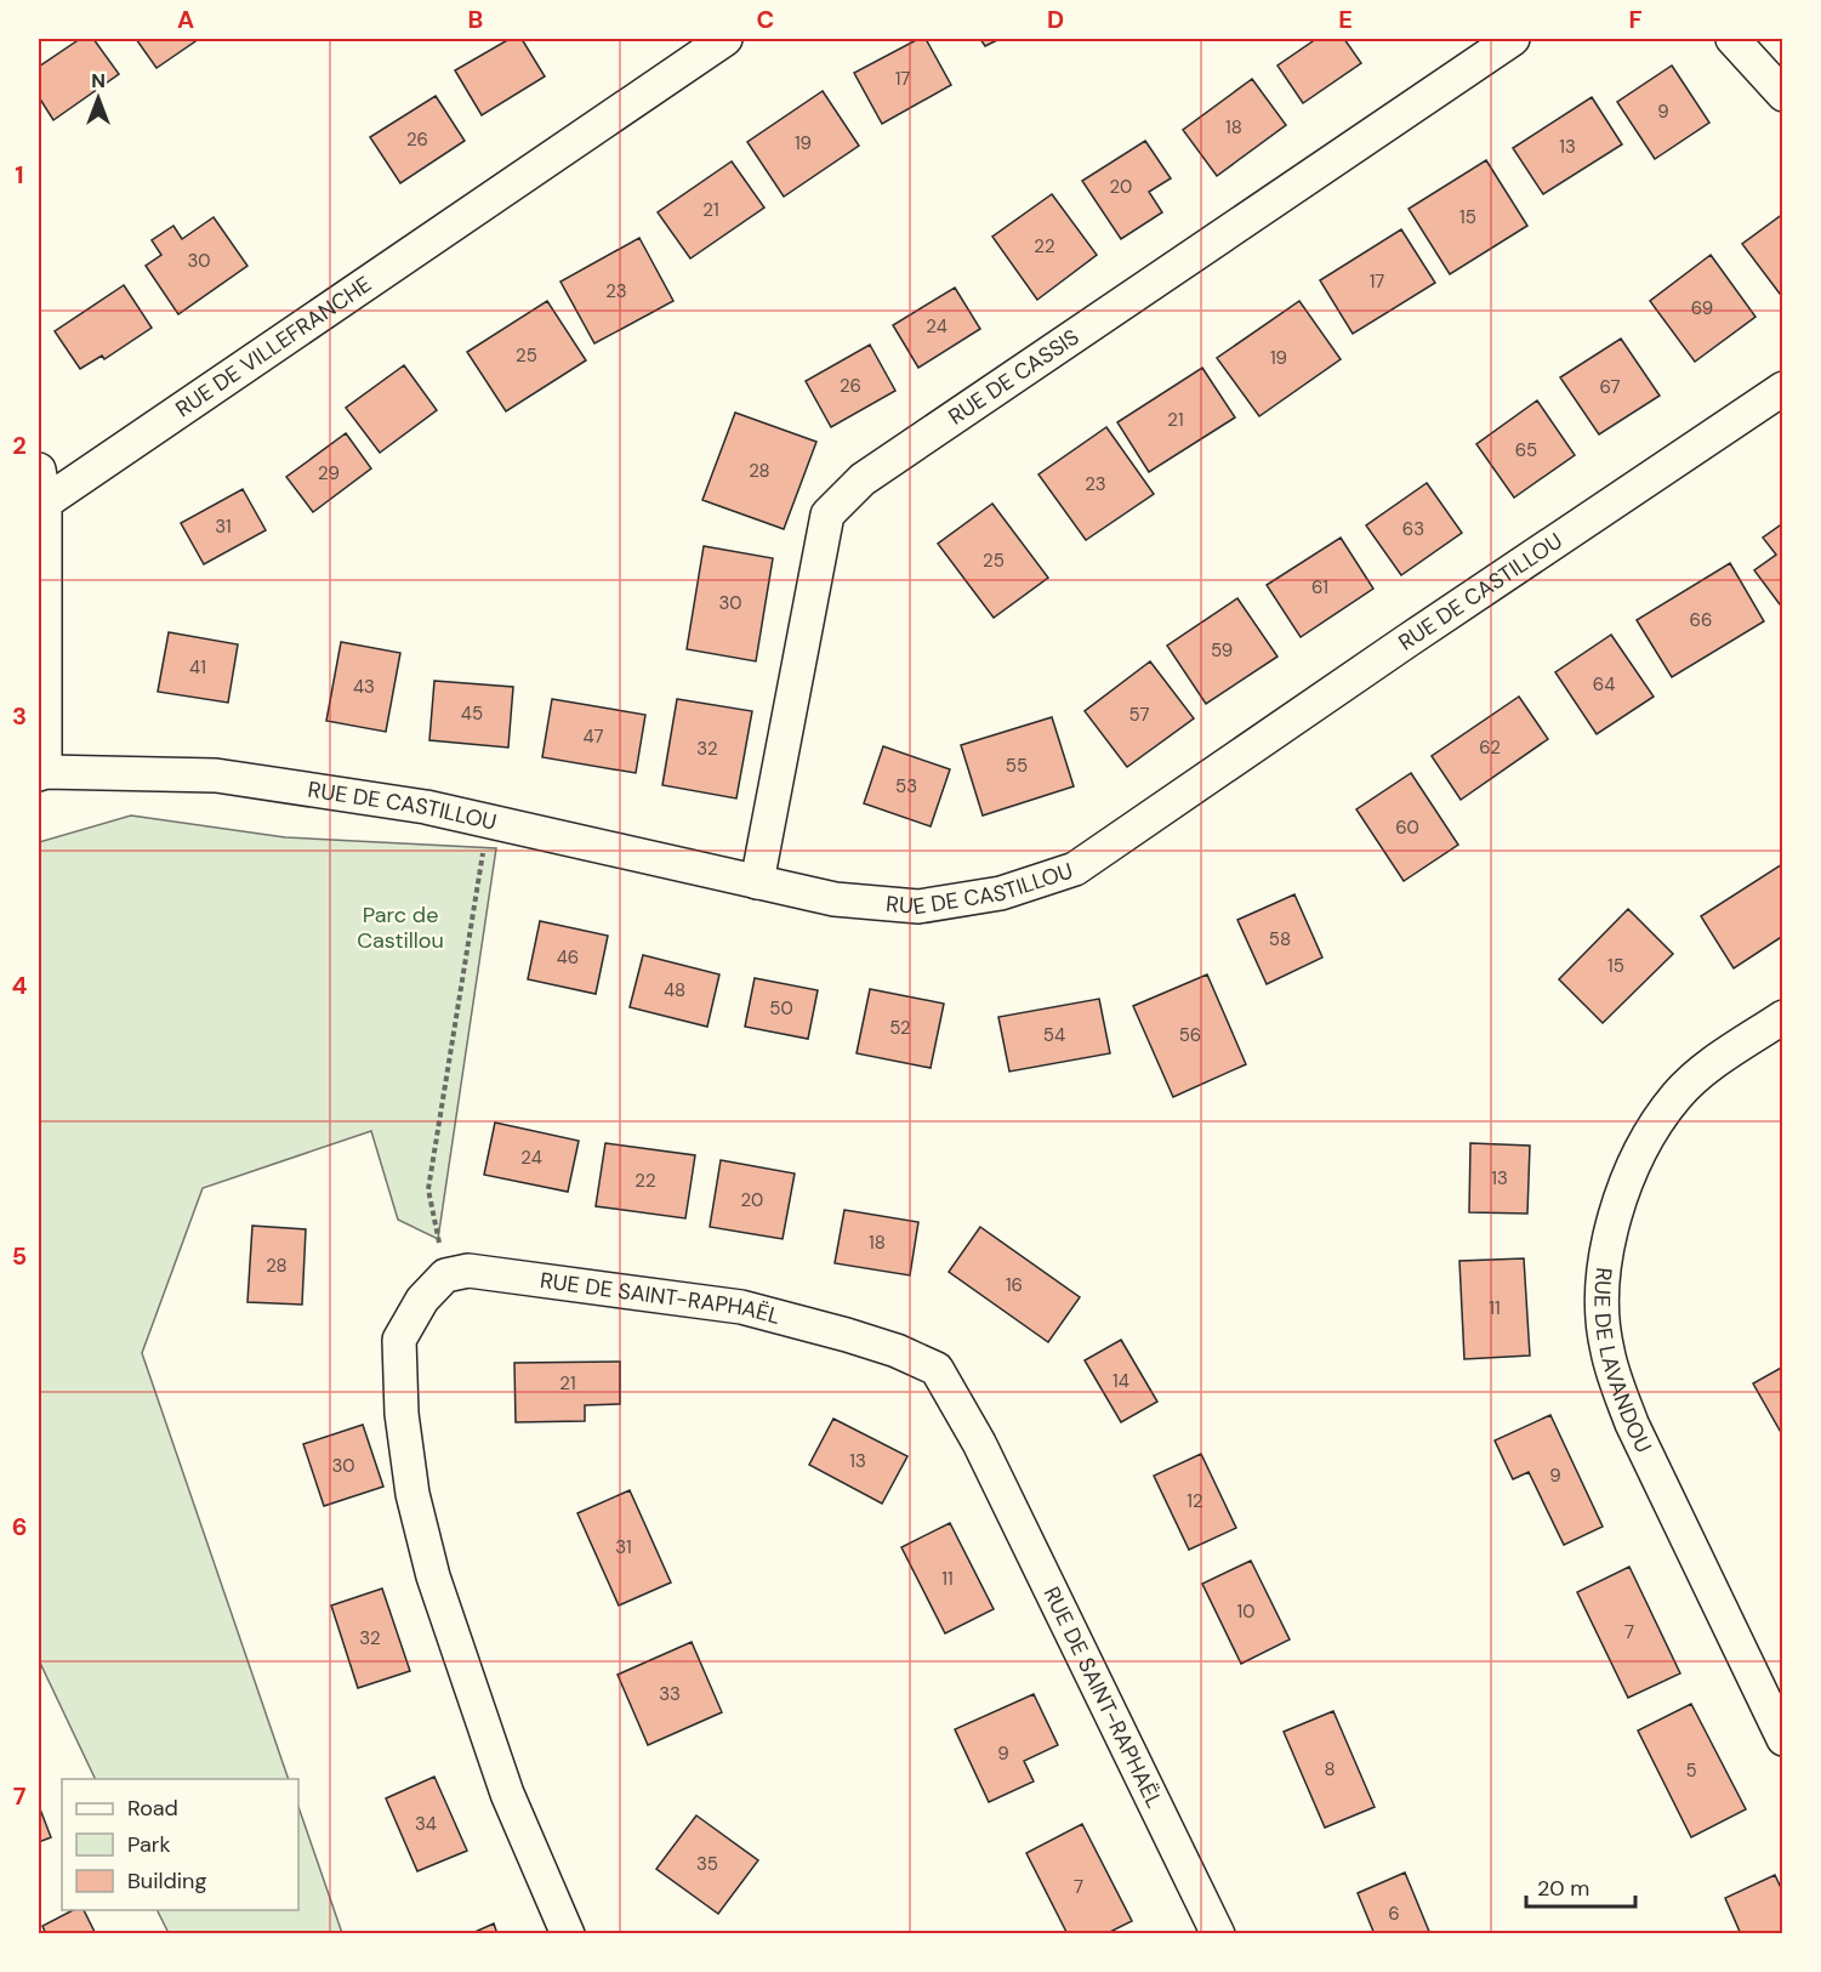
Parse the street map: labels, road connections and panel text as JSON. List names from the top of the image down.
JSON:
{
  "streets": {
    "street": [
      "RUE DE VILLEFRANCHE",
      "RUE DE CASSIS",
      "RUE DE CASTILLOU",
      "RUE DE SAINT-RAPHAËL",
      "RUE DE LAVANDOU"
    ]
  },
  "crossings": [
    ["RUE DE CASSIS", "RUE DE CASTILLOU"]
  ],
  "parks": ["Parc de Castillou"],
  "house_numbers": [
    "17",
    "9",
    "18",
    "26",
    "19",
    "13",
    "20",
    "21",
    "15",
    "22",
    "30",
    "17",
    "23",
    "69",
    "24",
    "25",
    "19",
    "26",
    "67",
    "21",
    "65",
    "28",
    "29",
    "23",
    "31",
    "63",
    "25",
    "61",
    "30",
    "66",
    "59",
    "41",
    "64",
    "43",
    "45",
    "57",
    "47",
    "62",
    "32",
    "55",
    "53",
    "60",
    "58",
    "46",
    "15",
    "48",
    "50",
    "52",
    "54",
    "56",
    "24",
    "13",
    "22",
    "20",
    "18",
    "28",
    "16",
    "11",
    "14",
    "21",
    "13",
    "30",
    "9",
    "12",
    "31",
    "11",
    "10",
    "7",
    "32",
    "33",
    "9",
    "8",
    "5",
    "34",
    "35",
    "7",
    "6"
  ],
  "legend": ["Road", "Park", "Building"],
  "scale_bar": "20 m",
  "north": "top",
  "grid": {
    "columns": [
      "A",
      "B",
      "C",
      "D",
      "E",
      "F"
    ],
    "rows": [
      "1",
      "2",
      "3",
      "4",
      "5",
      "6",
      "7"
    ]
  }
}
